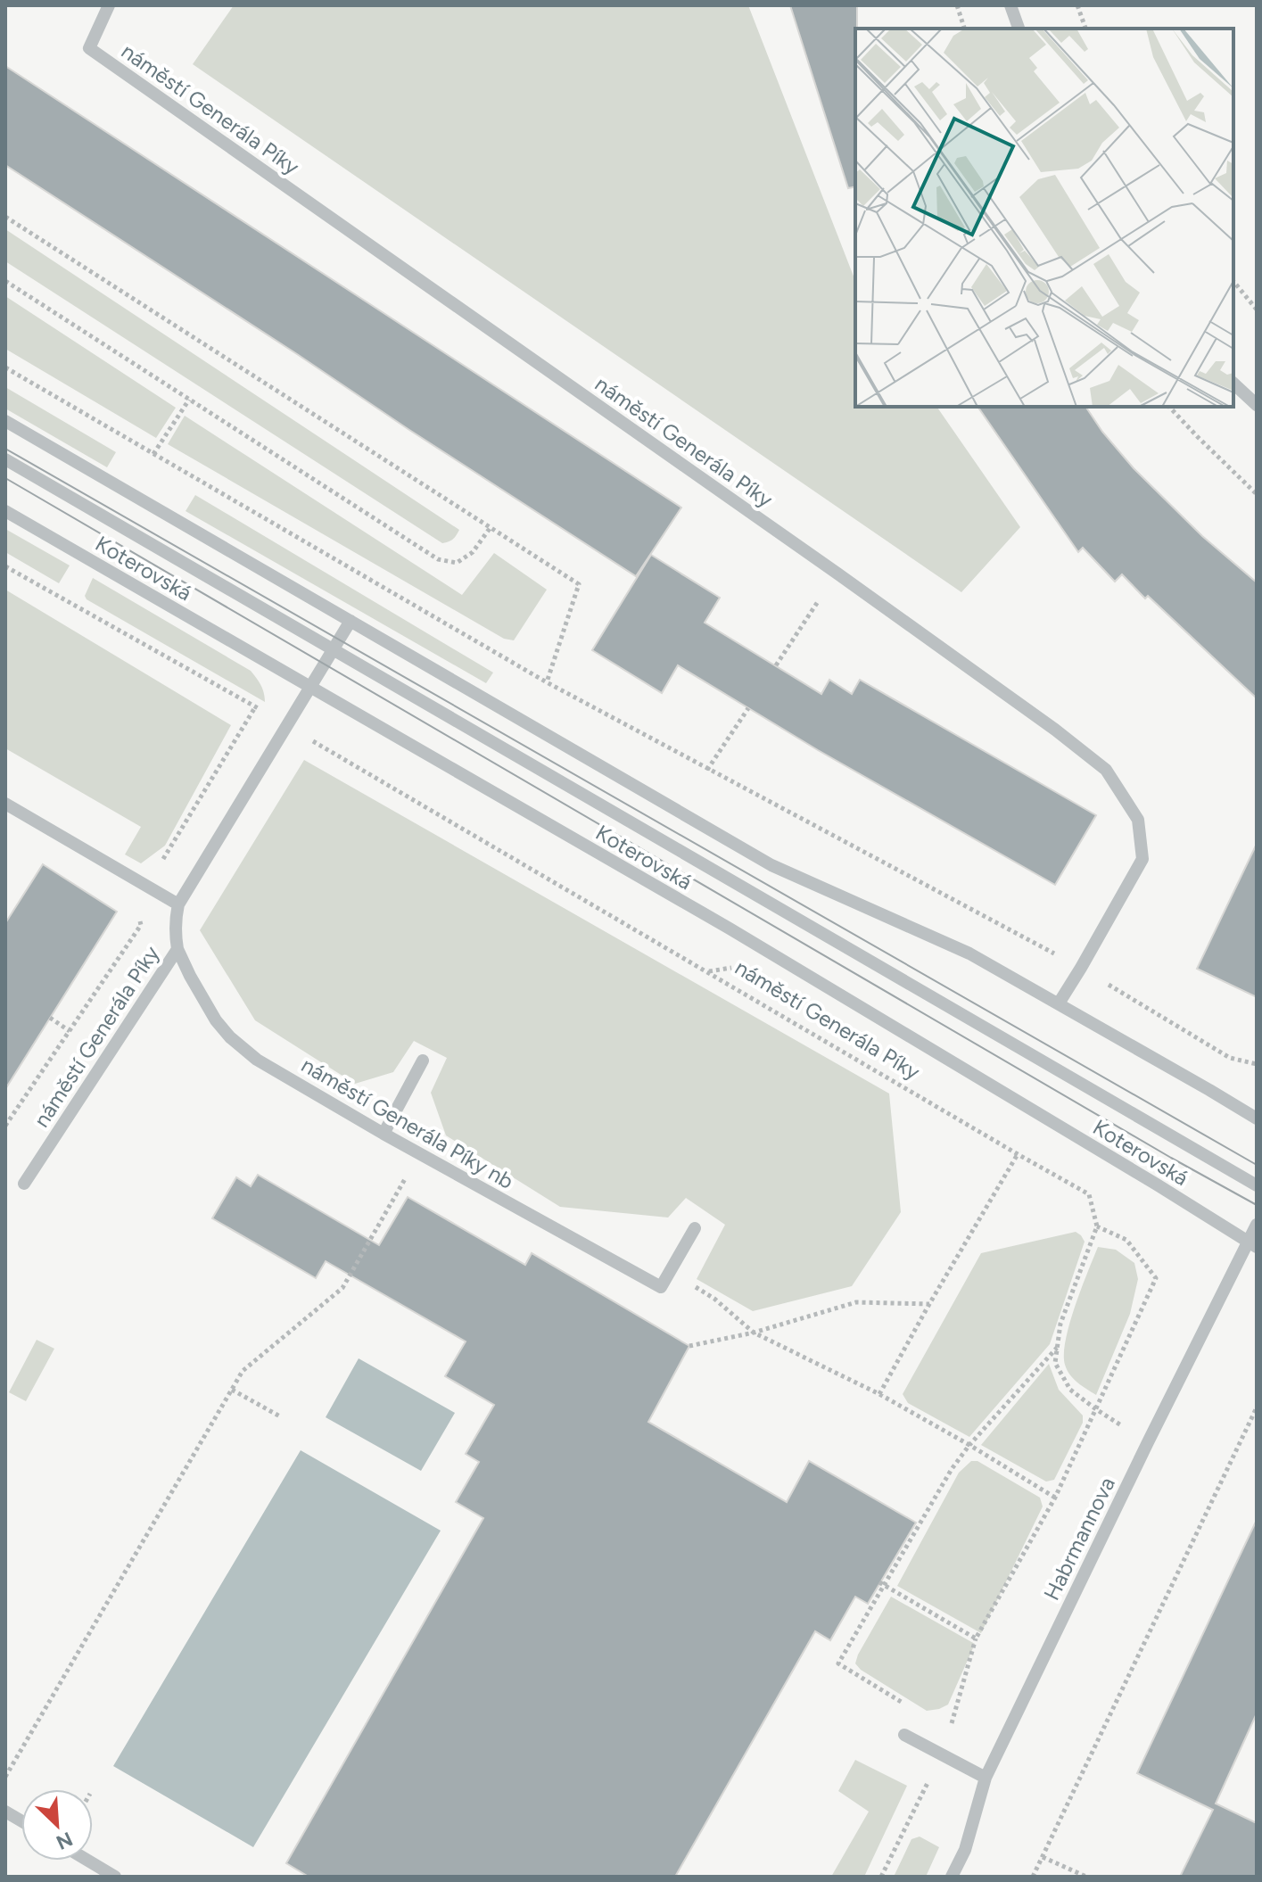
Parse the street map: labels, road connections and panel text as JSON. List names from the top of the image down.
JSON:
{
  "streets": {
    "street": [
      "náměstí Generála Píky",
      "Koterovská",
      "náměstí Generála Píky nb",
      "Habrmannova"
    ]
  },
  "crossings": [
    ["náměstí Generála Píky", "Koterovská"],
    ["náměstí Generála Píky", "náměstí Generála Píky nb"],
    ["Koterovská", "Habrmannova"]
  ],
  "north": "bottom right"
}
